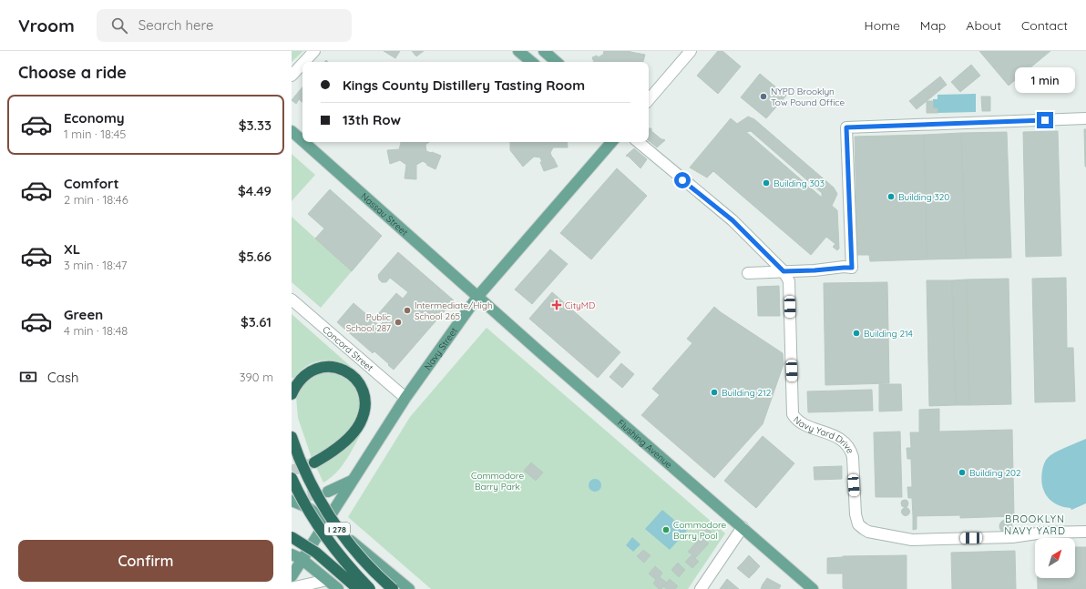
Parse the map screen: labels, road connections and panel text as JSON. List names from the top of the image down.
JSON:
{
  "streets": {
    "highway": ["I 278"],
    "main road": ["Nassau Street", "Navy Street", "Flushing Avenue"],
    "street": ["Concord Street", "Navy Yard Drive"]
  },
  "crossings": [
    ["Nassau Street", "Navy Street"],
    ["Nassau Street", "Flushing Avenue"],
    ["Concord Street", "Navy Street"],
    ["Navy Street", "Flushing Avenue"]
  ],
  "districts": ["BROOKLYN NAVY YARD"],
  "parks": ["Commodore Barry Park"],
  "places": {
    "other": [
      "NYPD Brooklyn Tow Pound Office",
      "Building 303",
      "Building 320",
      "Intermediate/High School 265",
      "Public School 287",
      "Building 214",
      "Building 212",
      "Building 202",
      "Commodore Barry Pool"
    ],
    "health": ["CityMD"]
  },
  "north": "top right",
  "page": {
    "header": "Vroom",
    "search": "Search here",
    "nav": [
      "Home",
      "Map",
      "About",
      "Contact"
    ],
    "heading": "Choose a ride",
    "banner": ["Kings County Distillery Tasting Room", "13th Row"],
    "bubble": "1 min",
    "list": [
      {
        "name": "Economy",
        "note": "1 min · 18:45",
        "value": "$3.33"
      },
      {
        "name": "Comfort",
        "note": "2 min · 18:46",
        "value": "$4.49"
      },
      {
        "name": "XL",
        "note": "3 min · 18:47",
        "value": "$5.66"
      },
      {
        "name": "Green",
        "note": "4 min · 18:48",
        "value": "$3.61"
      }
    ],
    "pay": ["Cash", "390 m"],
    "buttons": "Confirm"
  }
}
